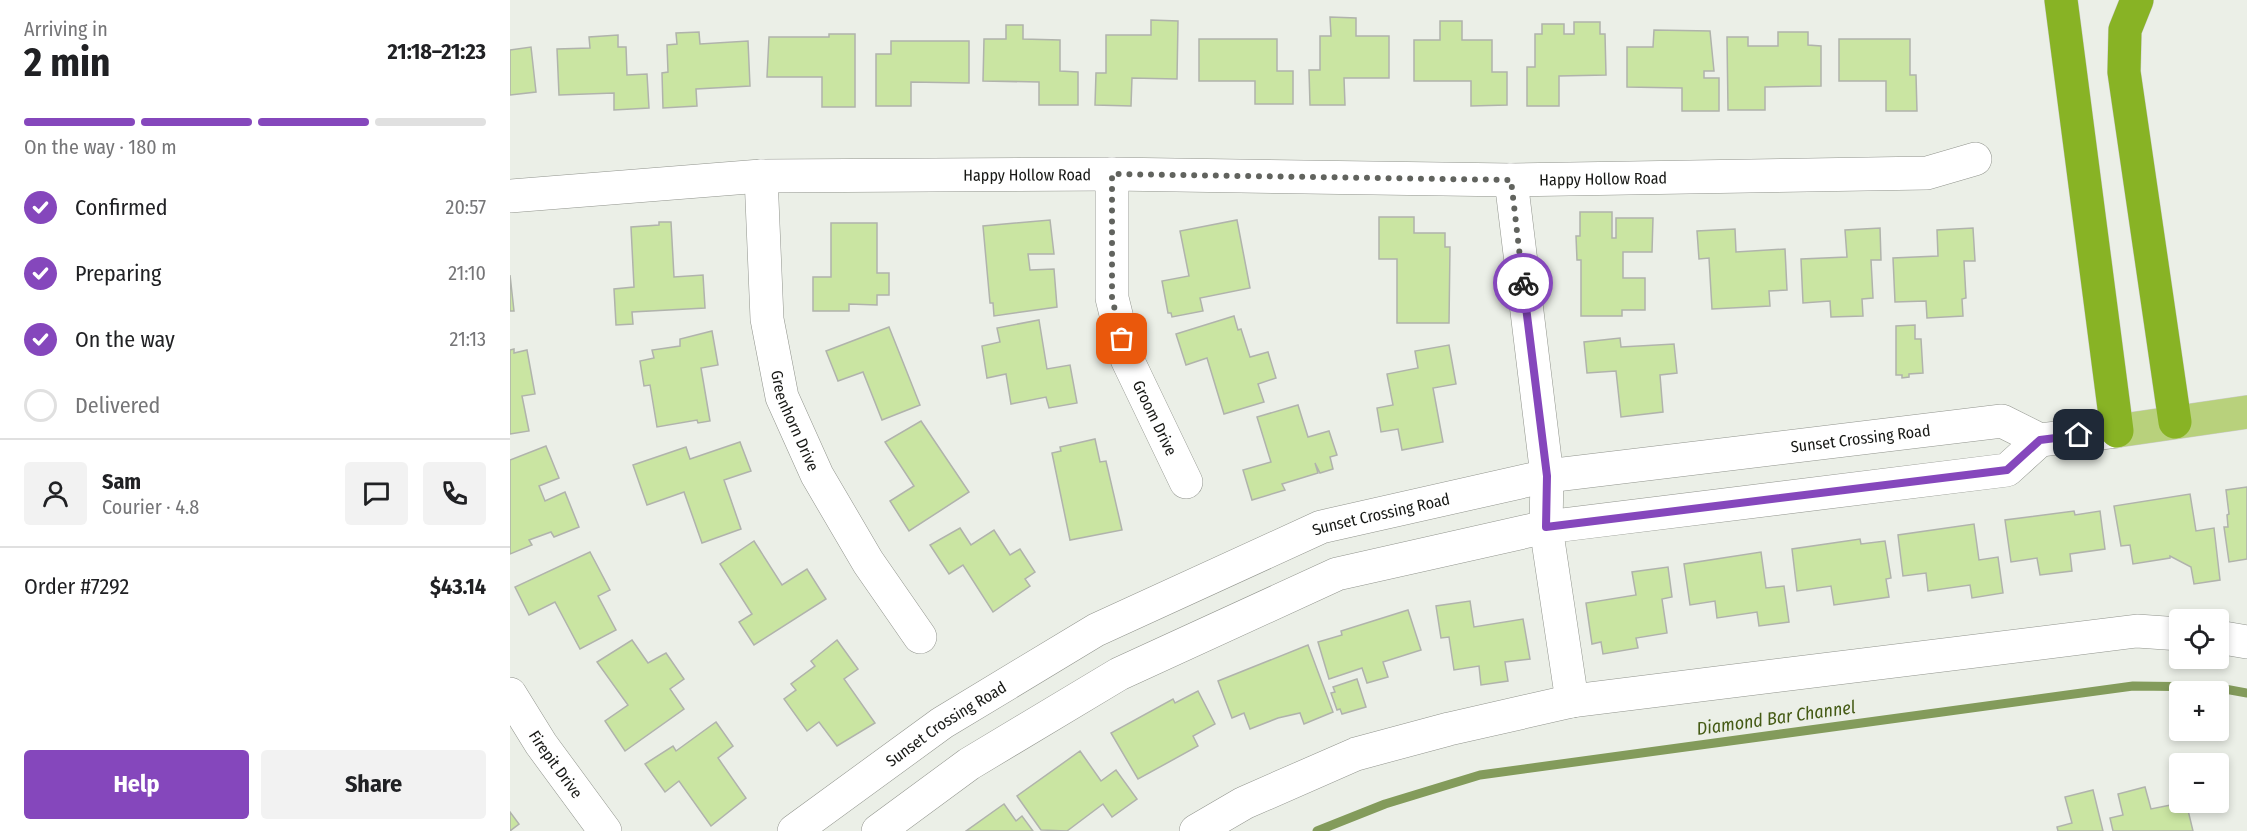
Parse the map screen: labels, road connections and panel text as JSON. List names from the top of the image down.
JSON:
{
  "streets": {
    "street": [
      "Happy Hollow Road",
      "Groom Drive",
      "Greenhorn Drive",
      "Sunset Crossing Road",
      "Firepit Drive"
    ]
  },
  "crossings": [
    ["Happy Hollow Road", "Groom Drive"],
    ["Happy Hollow Road", "Greenhorn Drive"]
  ],
  "water": ["Diamond Bar Channel"],
  "page": {
    "heading": ["2 min", "Arriving in", "21:18–21:23"],
    "panel": [
      "Sam",
      "Courier · 4.8",
      "Order #7292",
      "$43.14"
    ],
    "bar": "On the way · 180 m",
    "list": [
      ["Confirmed", "20:57"],
      ["Preparing", "21:10"],
      ["On the way", "21:13"],
      "Delivered"
    ],
    "map_buttons": ["+", "−"],
    "buttons": ["Help", "Share"]
  }
}
